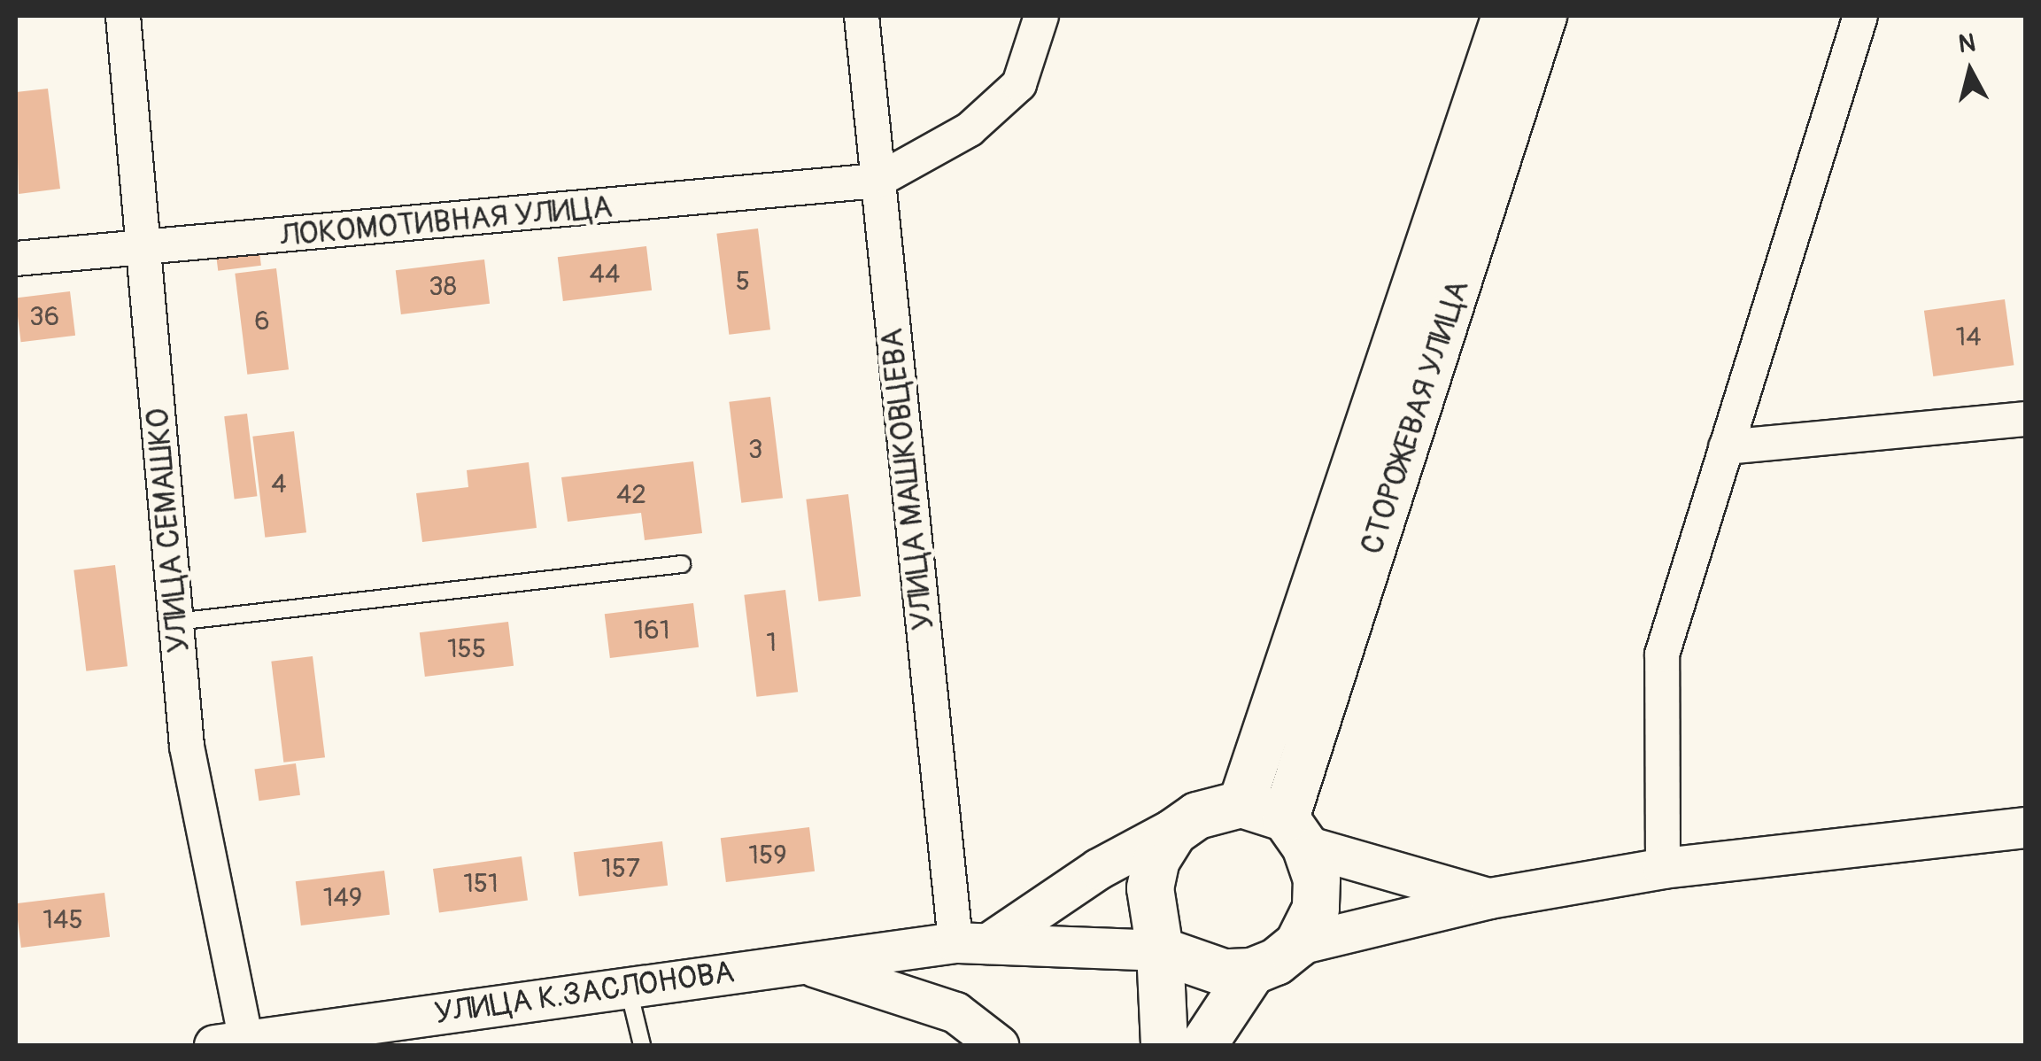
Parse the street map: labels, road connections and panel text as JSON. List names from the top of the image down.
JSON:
{
  "streets": {
    "main road": ["СТОРОЖЕВАЯ УЛИЦА"],
    "street": [
      "ЛОКОМОТИВНАЯ УЛИЦА",
      "УЛИЦА МАШКОВЦЕВА",
      "УЛИЦА СЕМАШКО",
      "УЛИЦА К.ЗАСЛОНОВА"
    ]
  },
  "crossings": [
    ["ЛОКОМОТИВНАЯ УЛИЦА", "УЛИЦА МАШКОВЦЕВА"],
    ["ЛОКОМОТИВНАЯ УЛИЦА", "УЛИЦА СЕМАШКО"],
    ["СТОРОЖЕВАЯ УЛИЦА", "УЛИЦА К.ЗАСЛОНОВА"],
    ["УЛИЦА МАШКОВЦЕВА", "УЛИЦА К.ЗАСЛОНОВА"],
    ["УЛИЦА СЕМАШКО", "УЛИЦА К.ЗАСЛОНОВА"]
  ],
  "house_numbers": [
    "44",
    "5",
    "38",
    "36",
    "6",
    "14",
    "3",
    "4",
    "42",
    "161",
    "1",
    "155",
    "159",
    "157",
    "151",
    "149",
    "145"
  ],
  "north": "top"
}
